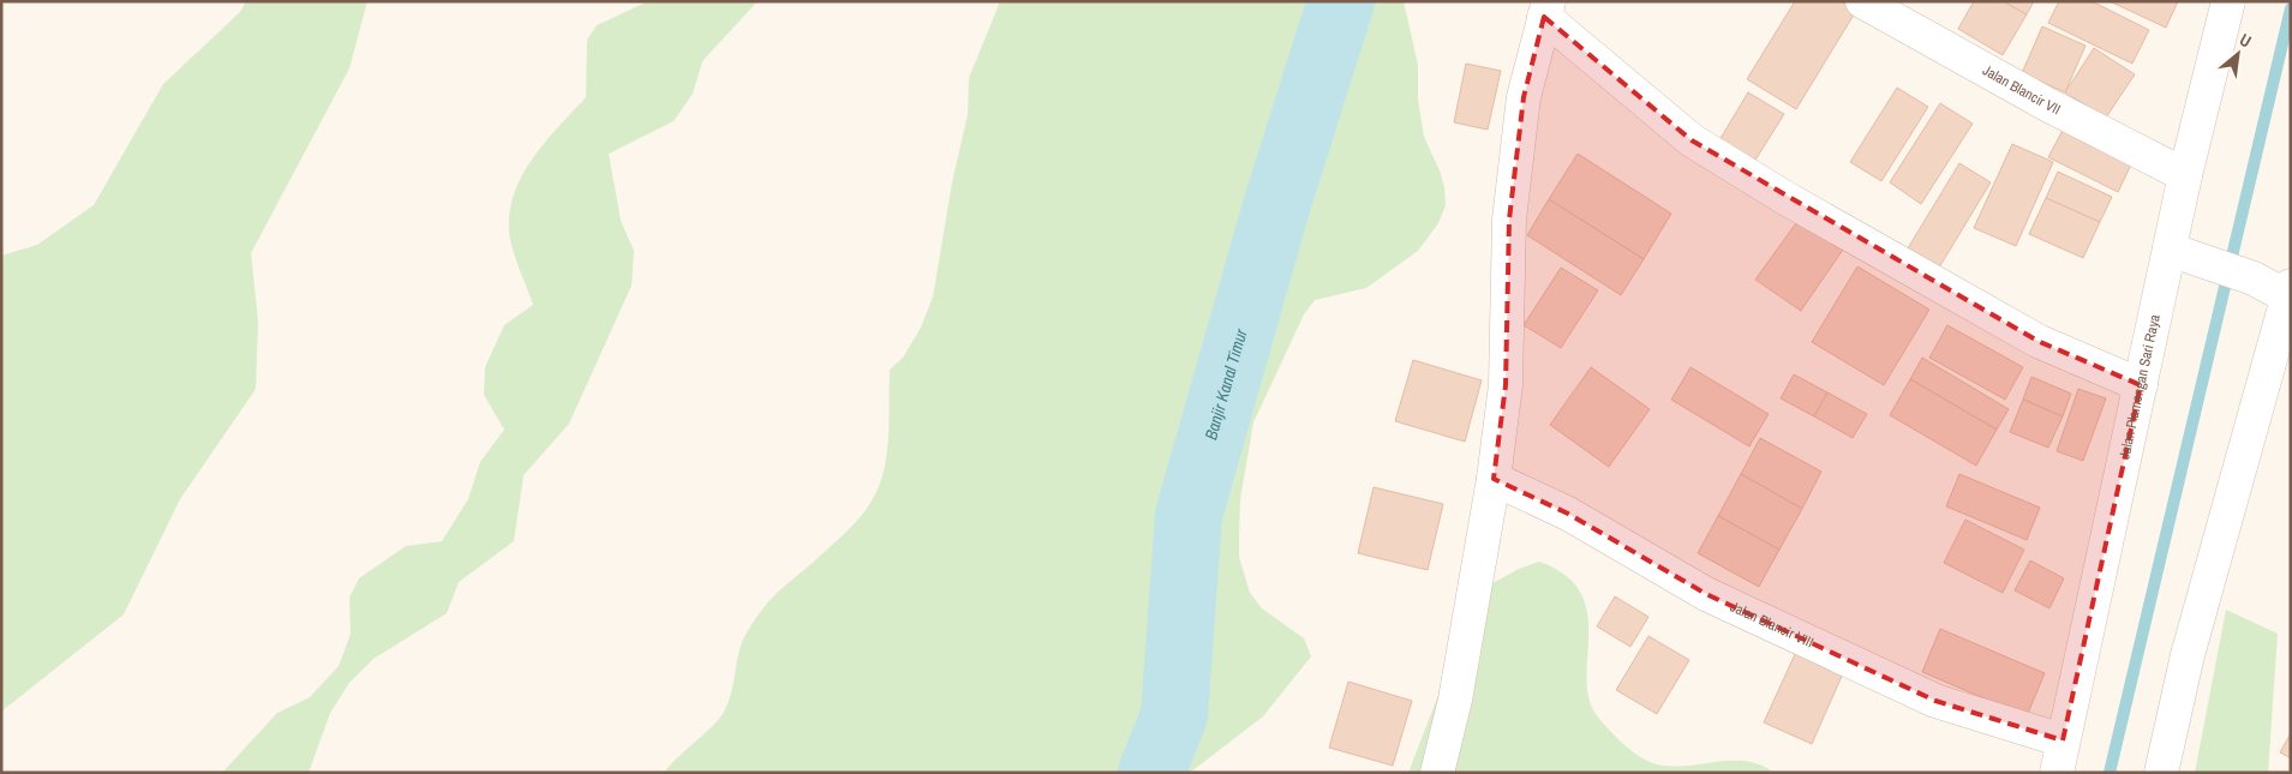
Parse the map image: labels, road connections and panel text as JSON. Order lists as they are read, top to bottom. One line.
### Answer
{"streets":{"street":["Jalan Blancir VII","Jalan Plamongan Sari Raya","Jalan Blancir VIII"]},"crossings":[["Jalan Blancir VII","Jalan Plamongan Sari Raya"],["Jalan Plamongan Sari Raya","Jalan Blancir VIII"]],"water":["Banjir Kanal Timur"],"north":"top right"}
